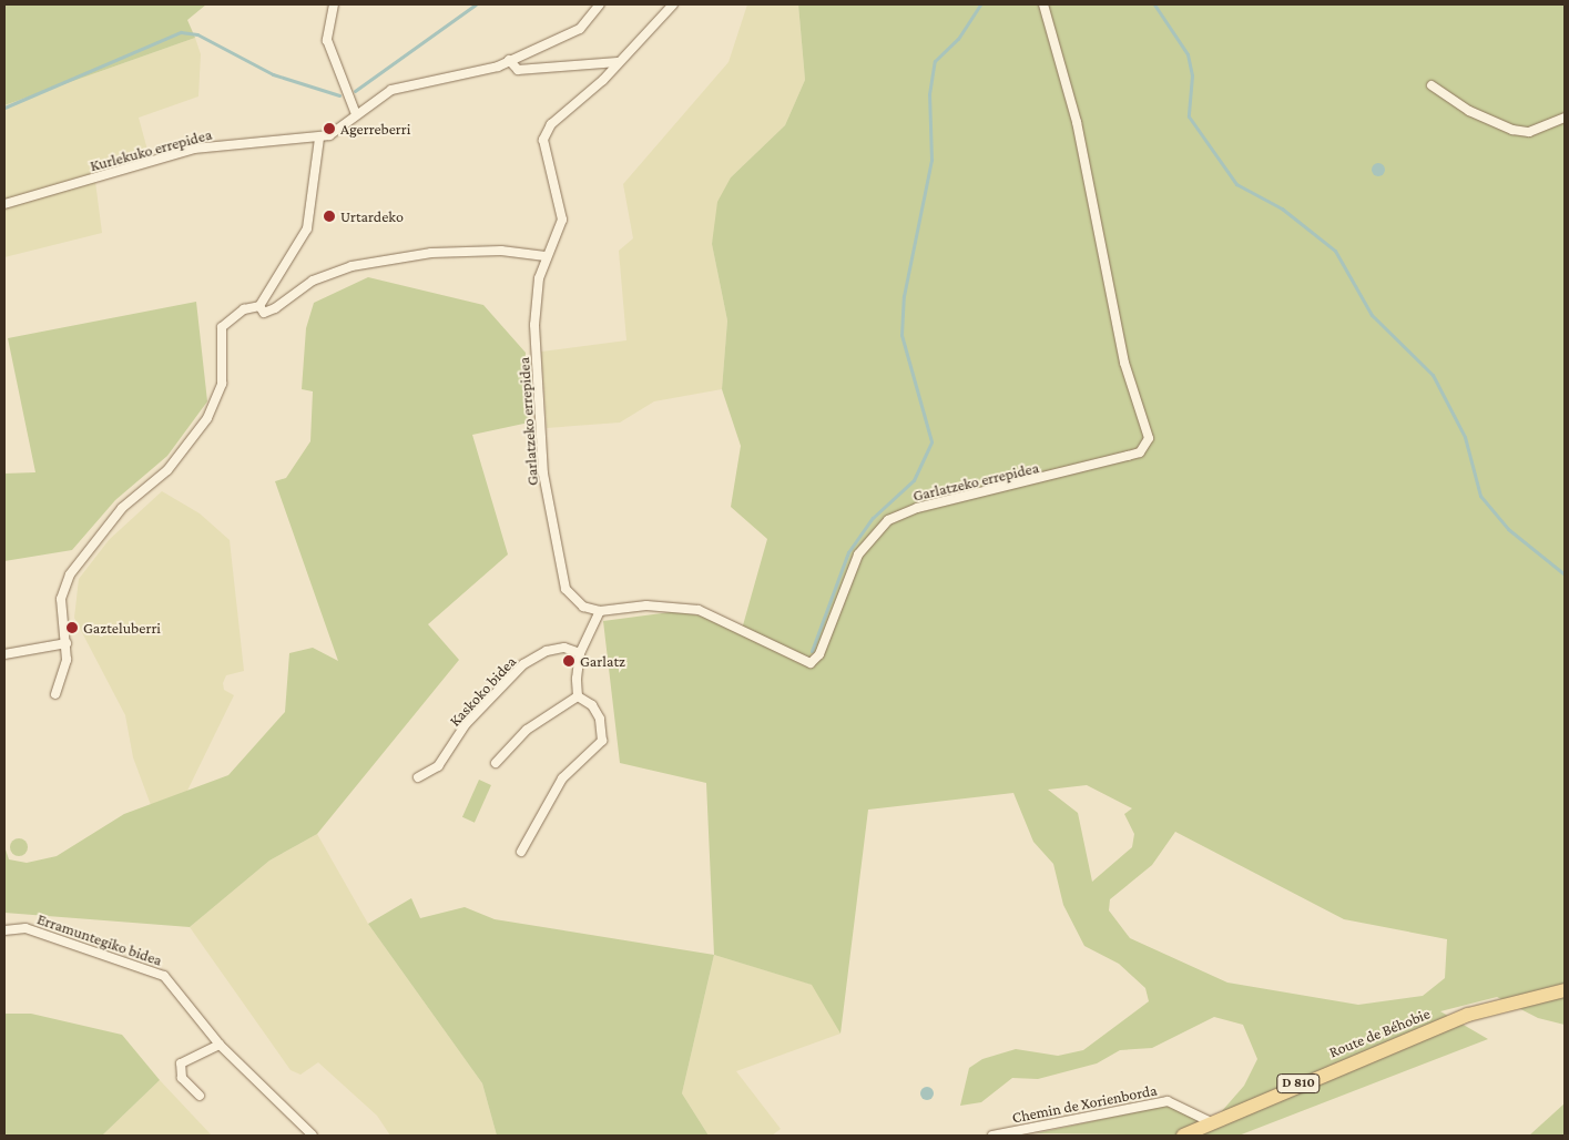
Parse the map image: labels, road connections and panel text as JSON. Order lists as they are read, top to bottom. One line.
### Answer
{"streets":{"main road":["Route de Béhobie","D 810"],"street":["Kurlekuko errepidea","Garlatzeko errepidea","Kaskoko bidea","Erramuntegiko bidea","Chemin de Xorienborda"]},"crossings":[["Route de Béhobie","Chemin de Xorienborda"]],"places":["Agerreberri","Urtardeko","Gazteluberri","Garlatz"]}
